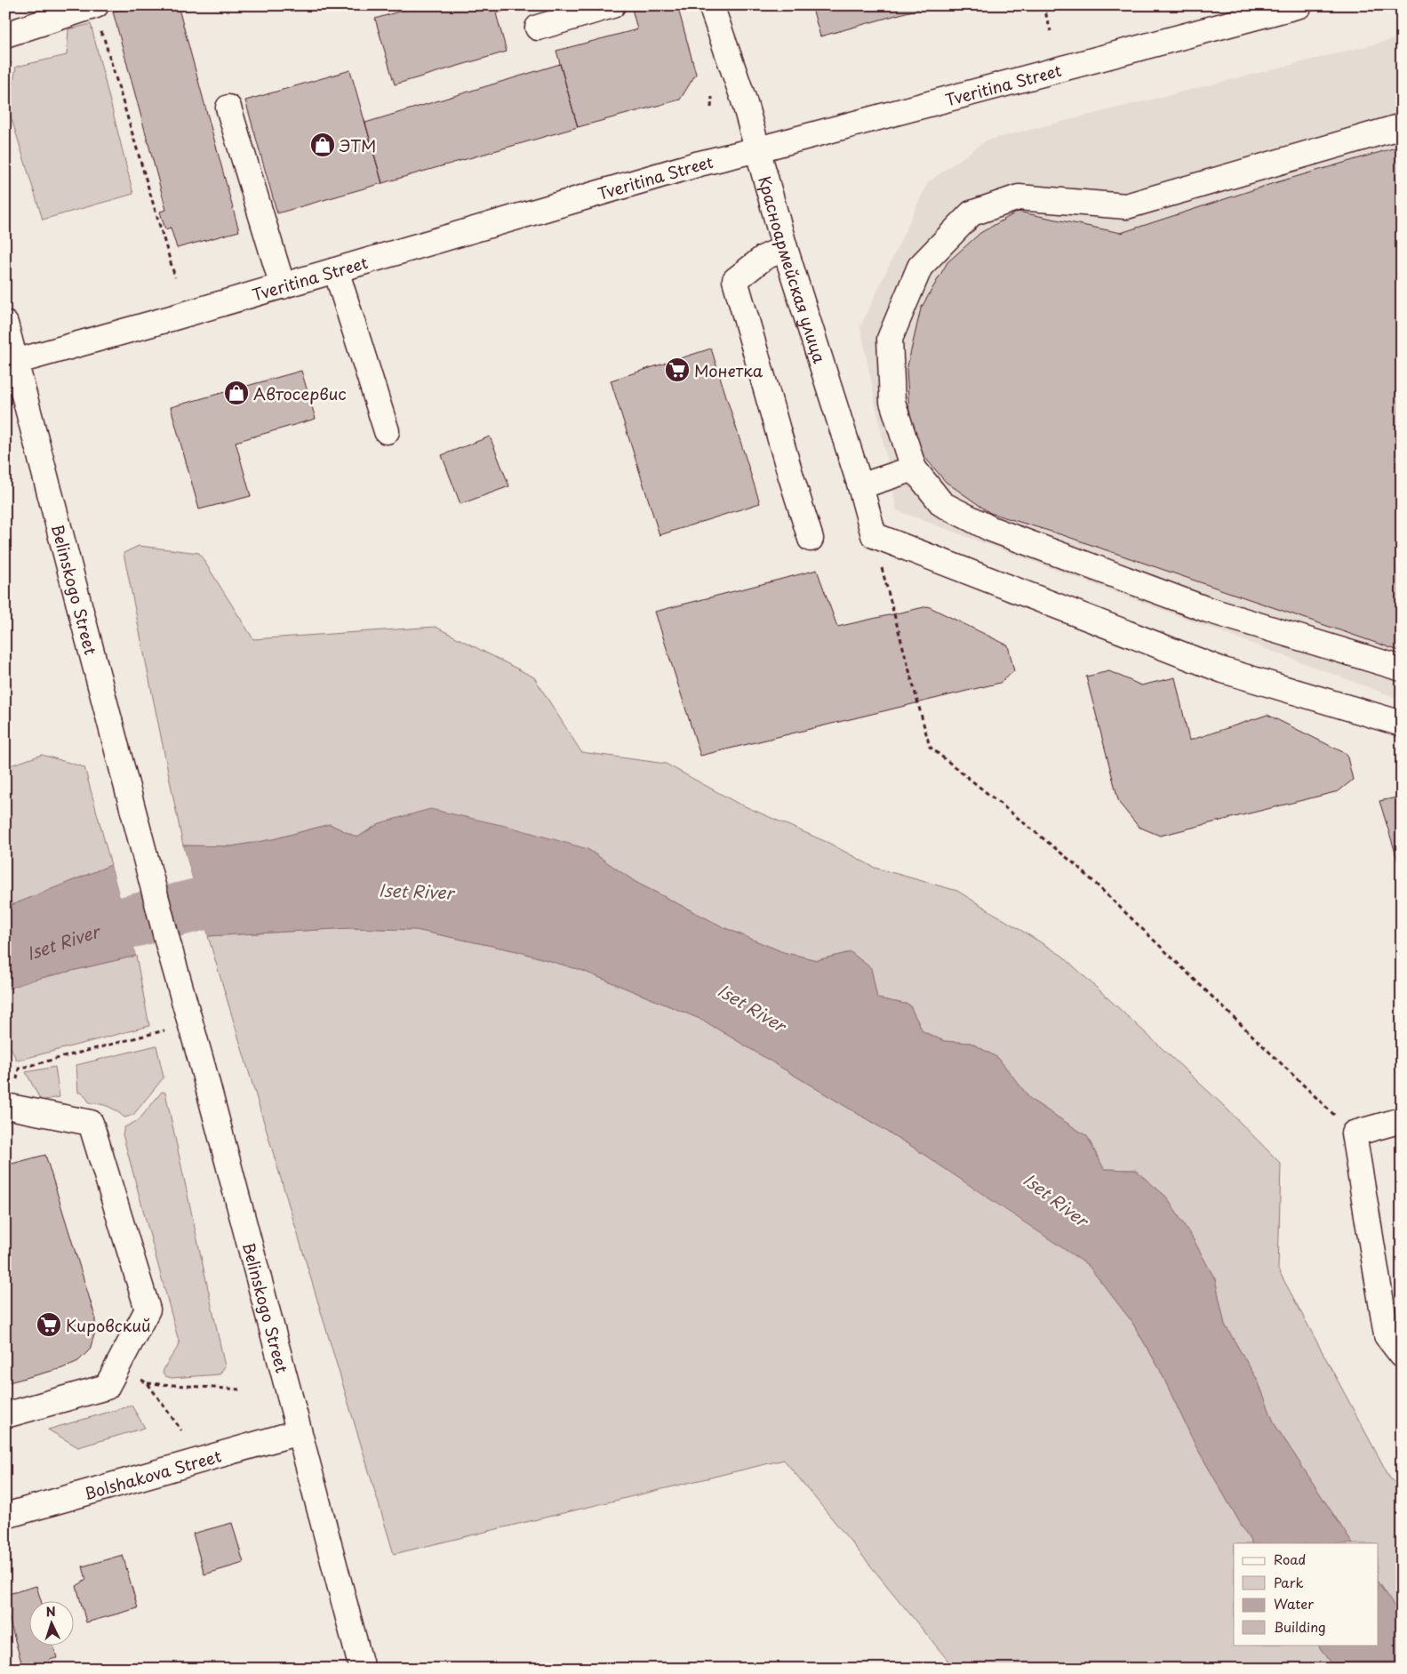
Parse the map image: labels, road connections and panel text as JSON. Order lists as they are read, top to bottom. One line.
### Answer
{"streets":{"street":["Tveritina Street","Красноармейская улица","Belinskogo Street","Bolshakova Street"]},"crossings":[["Tveritina Street","Красноармейская улица"],["Tveritina Street","Belinskogo Street"],["Belinskogo Street","Bolshakova Street"]],"water":["Iset River"],"places":{"shop":["ЭТМ","Автосервис"],"supermarket":["Монетка","Кировский"]},"legend":["Road","Park","Water","Building"],"north":"top"}
